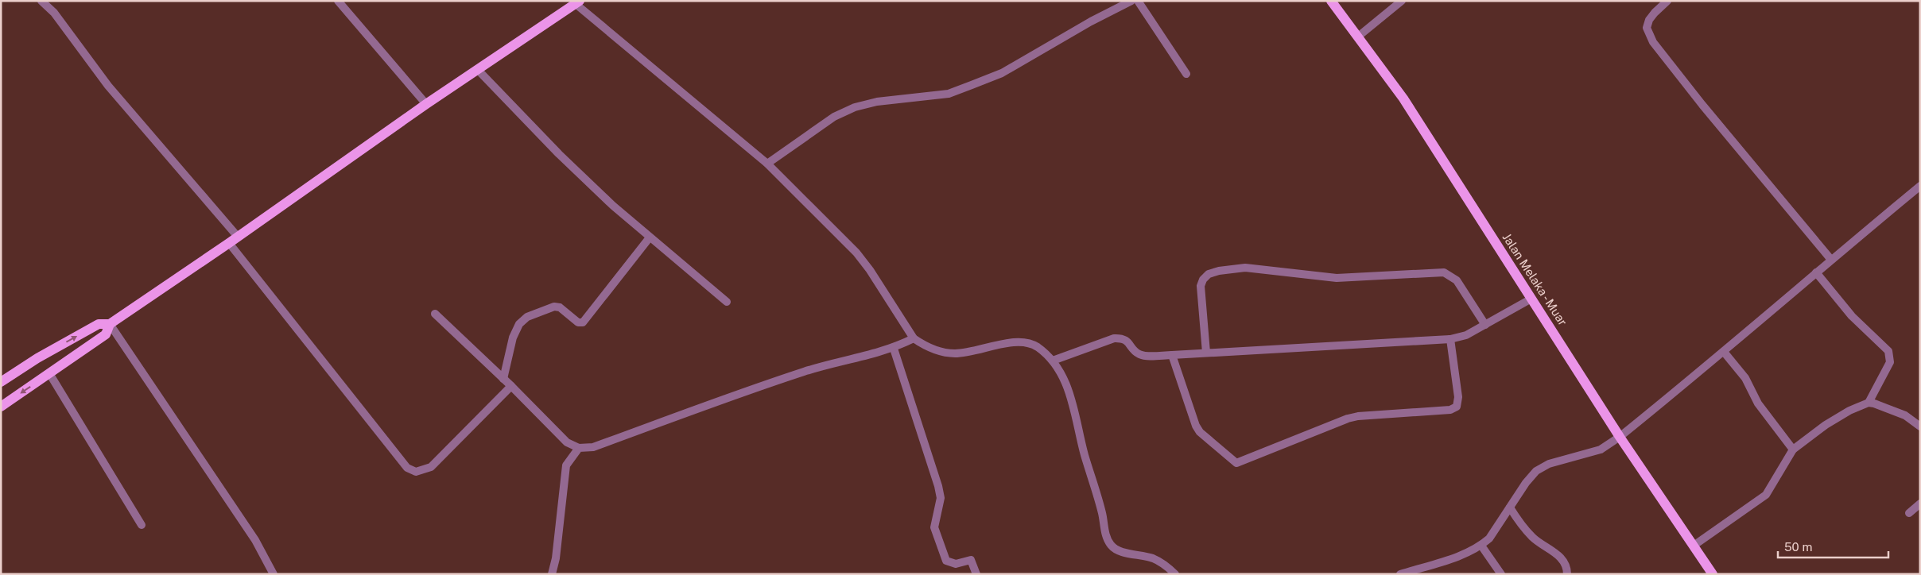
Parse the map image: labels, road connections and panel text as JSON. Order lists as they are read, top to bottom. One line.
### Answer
{"streets":{"main road":["Jalan Melaka - Muar"]},"scale_bar":"50 m"}
